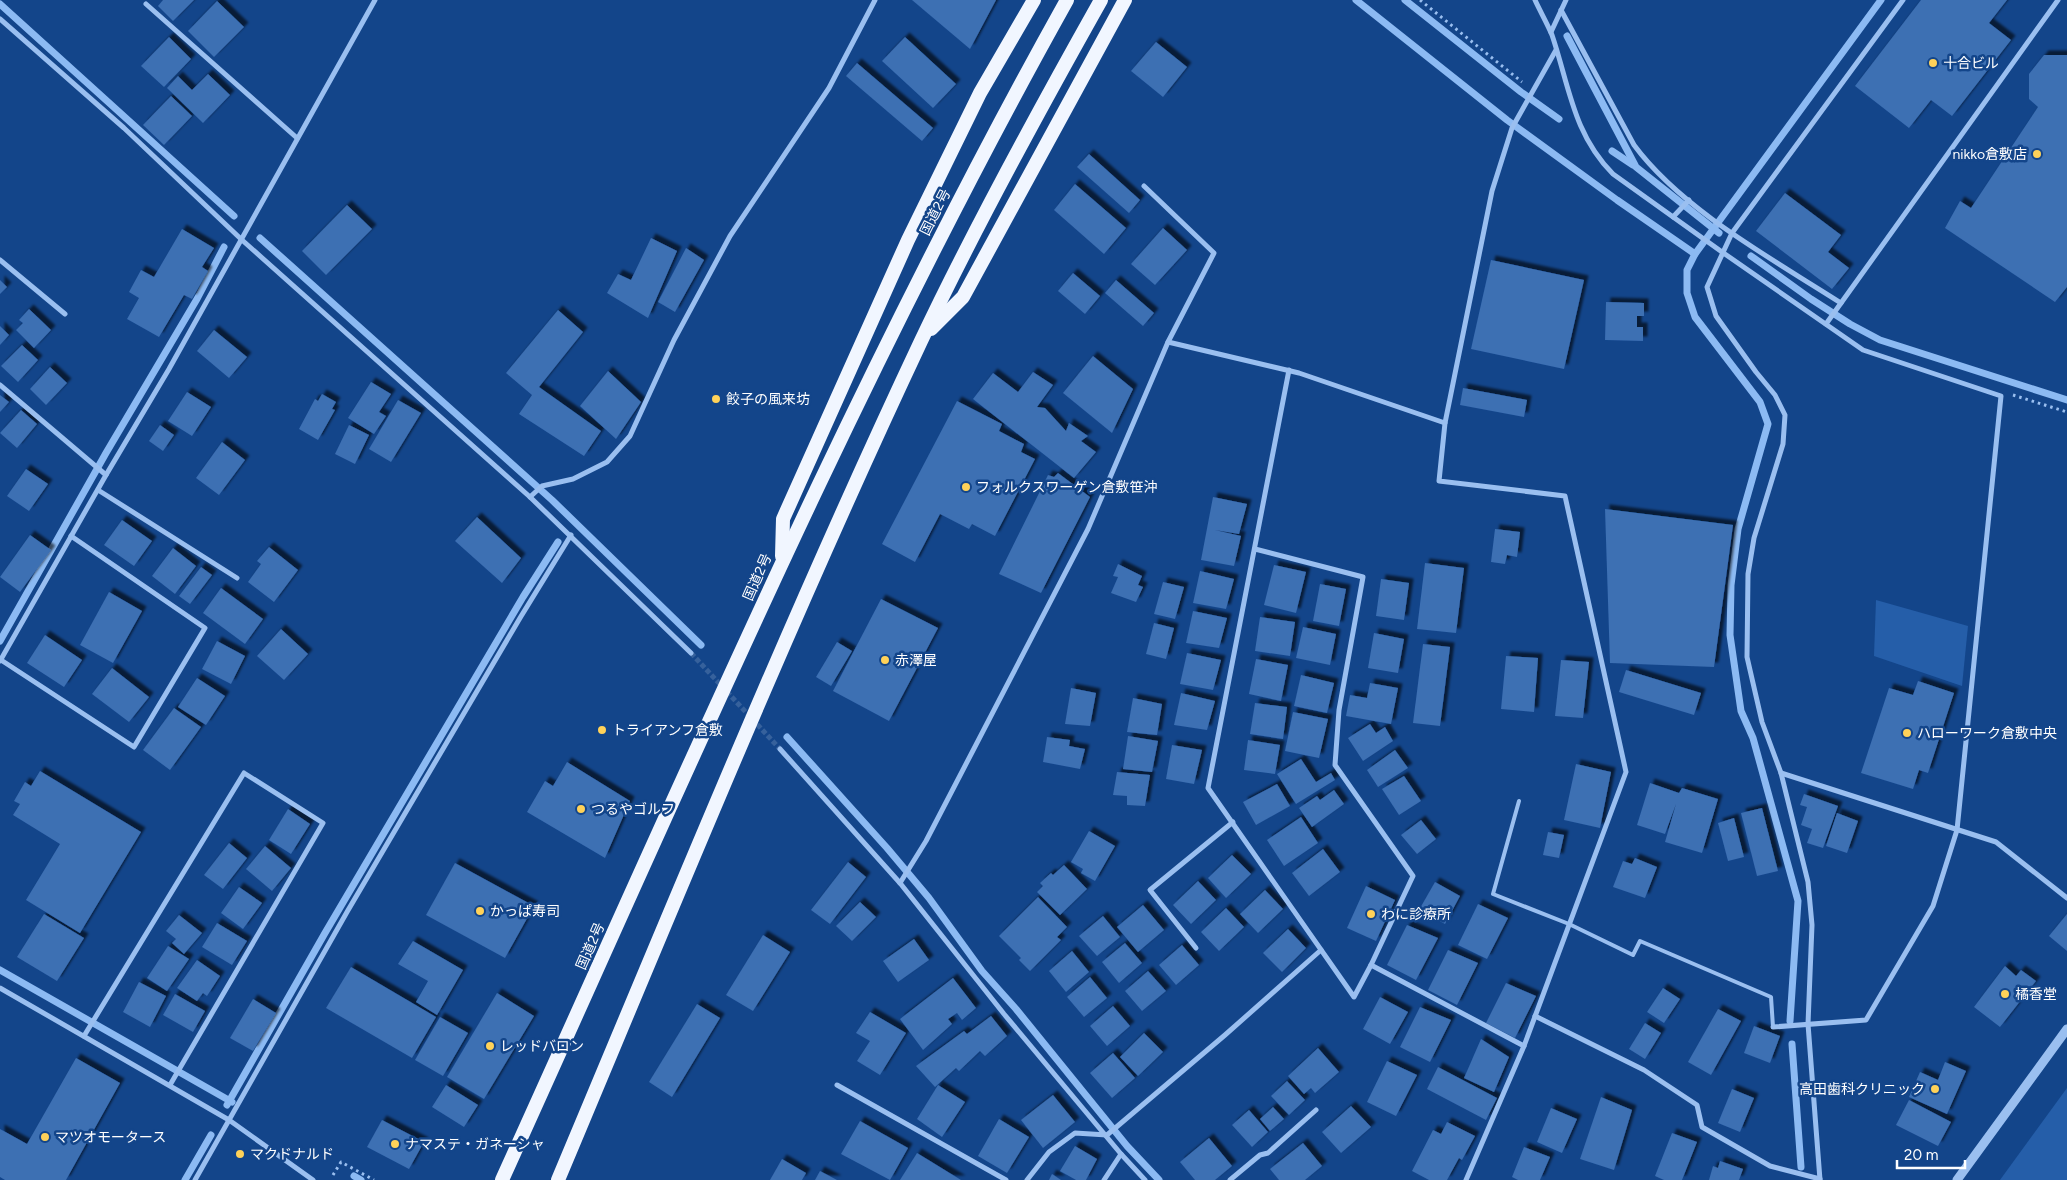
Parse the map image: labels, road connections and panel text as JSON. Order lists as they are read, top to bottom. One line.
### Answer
{"streets":{"highway":["国道2号"]},"places":["十合ビル","nikko倉敷店","餃子の風来坊","フォルクスワーゲン倉敷笹沖","赤澤屋","トライアンフ倉敷","ハローワーク倉敷中央","つるやゴルフ","かっぱ寿司","わに診療所","橘香堂","レッドバロン","高田歯科クリニック","マツオモータース","ナマステ・ガネーシャ","マクドナルド"],"scale_bar":"20 m"}
